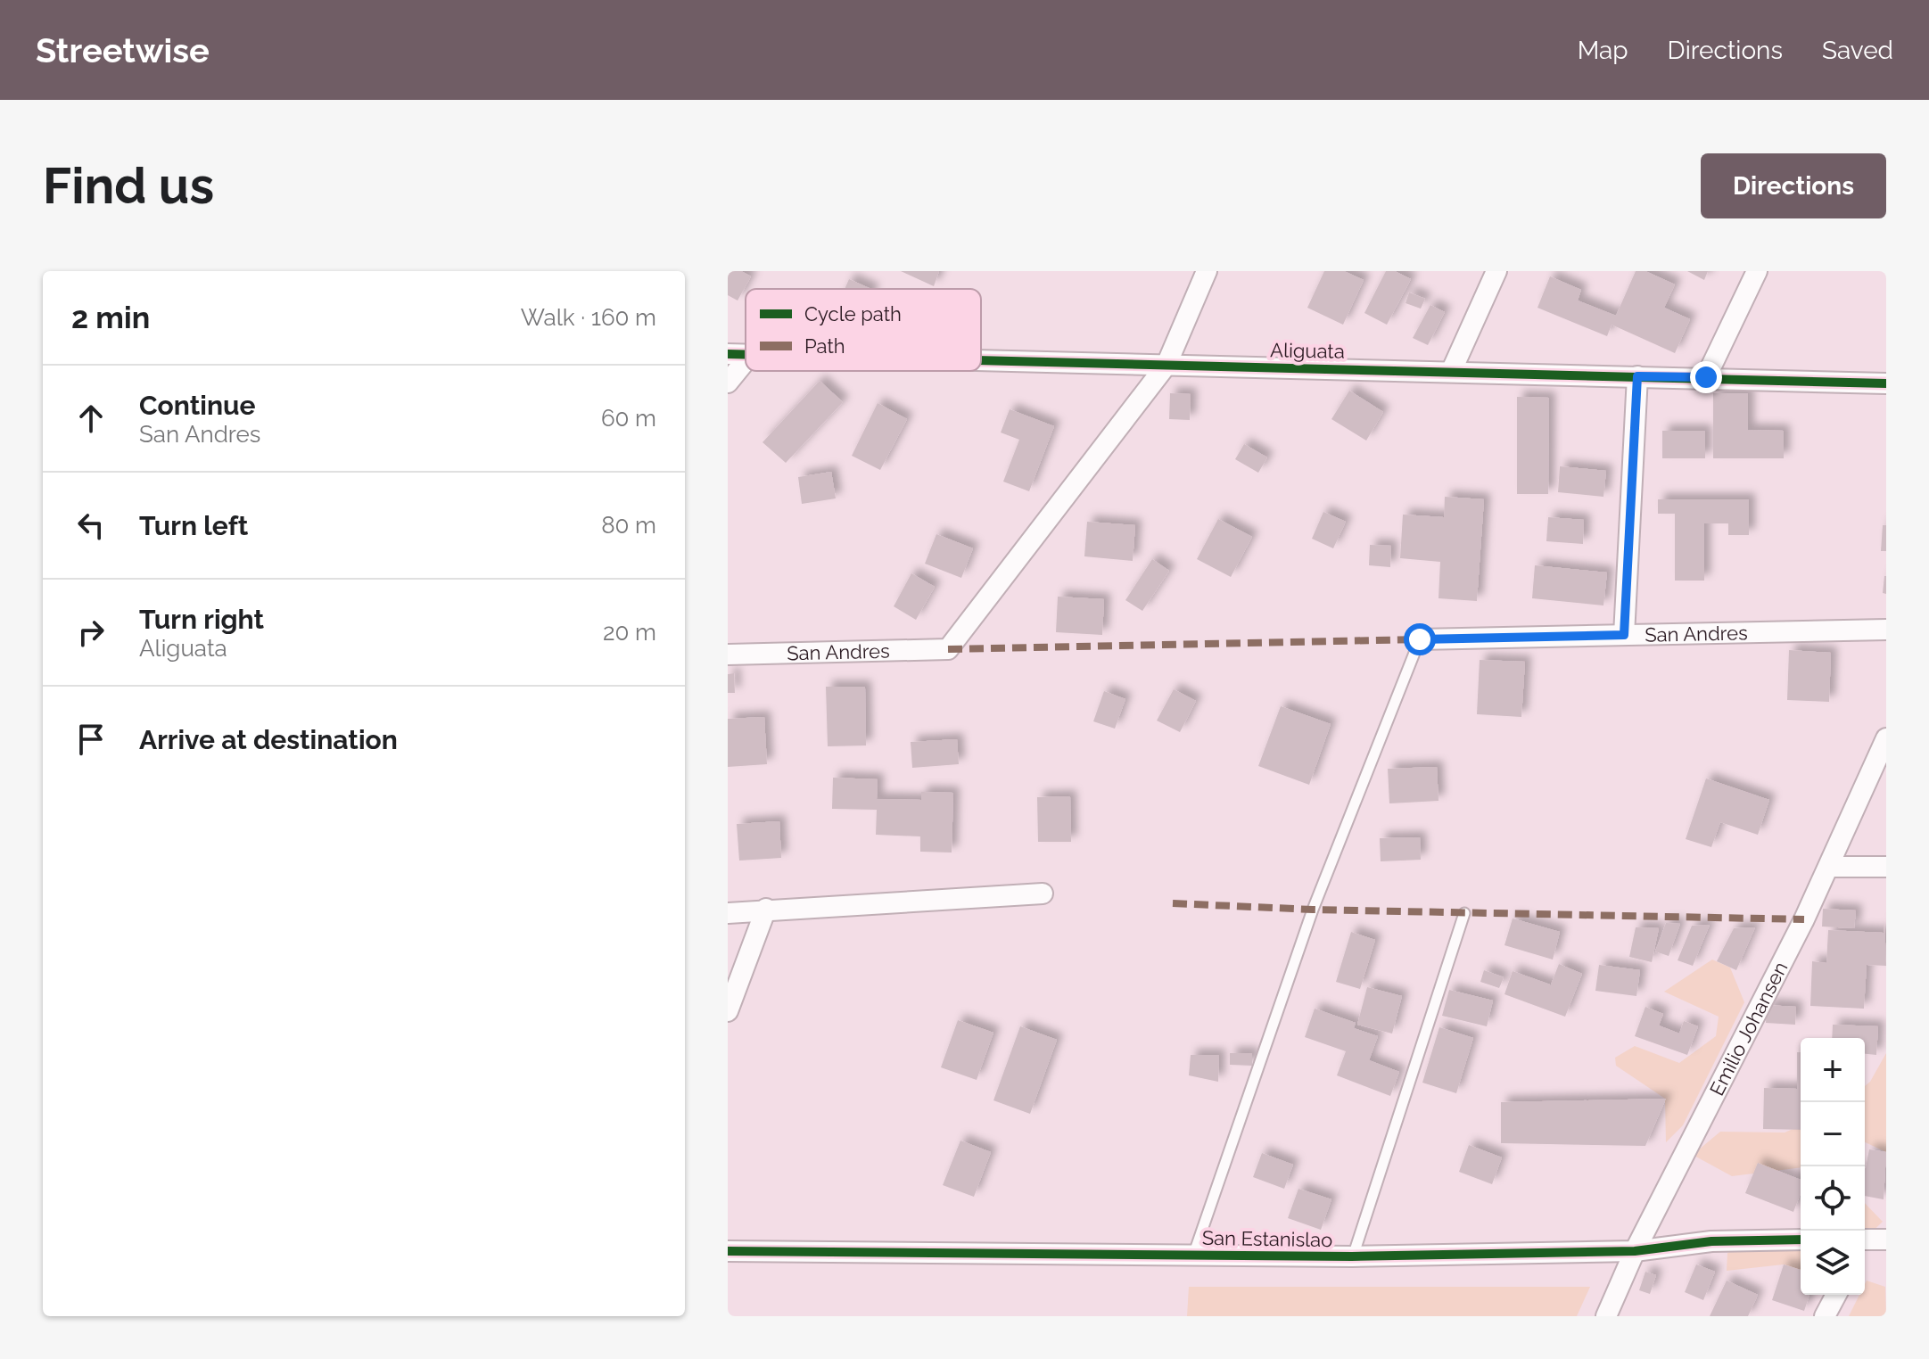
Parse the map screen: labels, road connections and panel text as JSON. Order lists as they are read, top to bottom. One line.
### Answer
{"streets":{"street":["Aliguata","San Andres","Emilio Johansen","San Estanislao"]},"crossings":[["Aliguata","San Andres"],["Emilio Johansen","San Estanislao"]],"legend":["Cycle path","Path"],"page":{"header":"Streetwise","nav":["Map","Directions","Saved"],"buttons":"Directions","title":"Find us","heading":["2 min","Walk · 160 m"],"list":[["Continue","San Andres","60 m"],["Turn left","80 m"],["Turn right","Aliguata","20 m"],"Arrive at destination"],"map_buttons":["+","−"]}}
